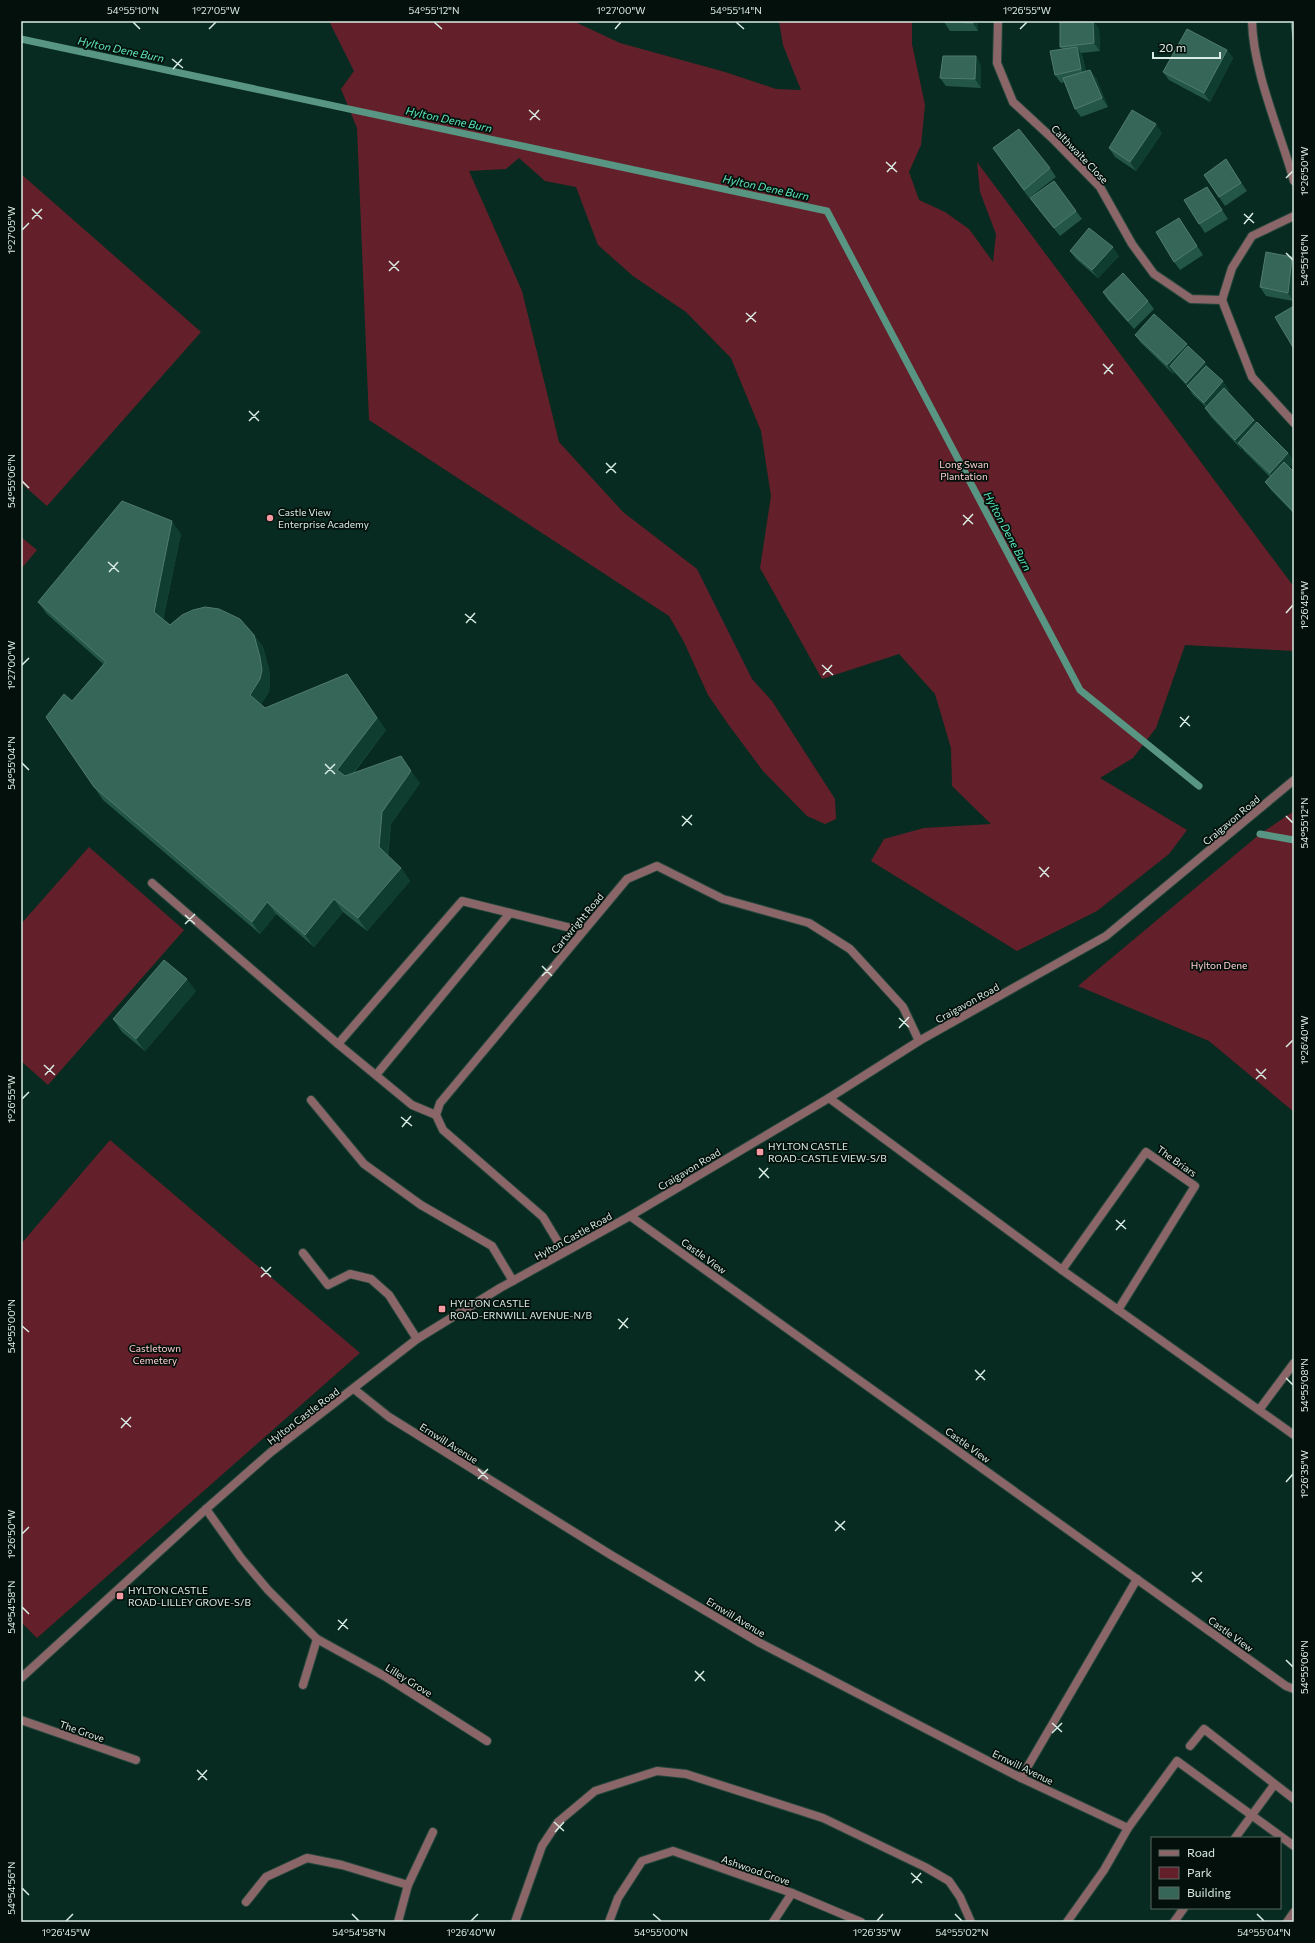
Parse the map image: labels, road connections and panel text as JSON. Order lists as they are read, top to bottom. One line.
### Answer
{"streets":{"street":["Calthwaite Close","Craigavon Road","Cartwright Road","The Briars","Hylton Castle Road","Castle View","Ernwill Avenue","Lilley Grove","The Grove","Ashwood Grove"]},"crossings":[["Craigavon Road","Cartwright Road"],["Craigavon Road","Hylton Castle Road"],["Craigavon Road","Castle View"],["Hylton Castle Road","Castle View"],["Hylton Castle Road","Ernwill Avenue"],["Hylton Castle Road","Lilley Grove"]],"water":["Hylton Dene Burn"],"parks":["Long Swan Plantation","Hylton Dene","Castletown Cemetery"],"places":{"other":["Castle View Enterprise Academy"],"transit":["HYLTON CASTLE ROAD-CASTLE VIEW-S/B","HYLTON CASTLE ROAD-ERNWILL AVENUE-N/B","HYLTON CASTLE ROAD-LILLEY GROVE-S/B"]},"legend":["Road","Park","Building"],"scale_bar":"20 m","coordinates":["54°55'10\"N","1°27'05\"W","54°55'12\"N","1°27'00\"W","54°55'14\"N","1°26'55\"W","1°26'50\"W","54°55'16\"N","54°55'06\"N","1°26'45\"W","54°55'04\"N","1°26'40\"W","54°55'00\"N","54°55'08\"N","1°26'35\"W","54°54'58\"N","54°54'56\"N","54°55'02\"N"]}
